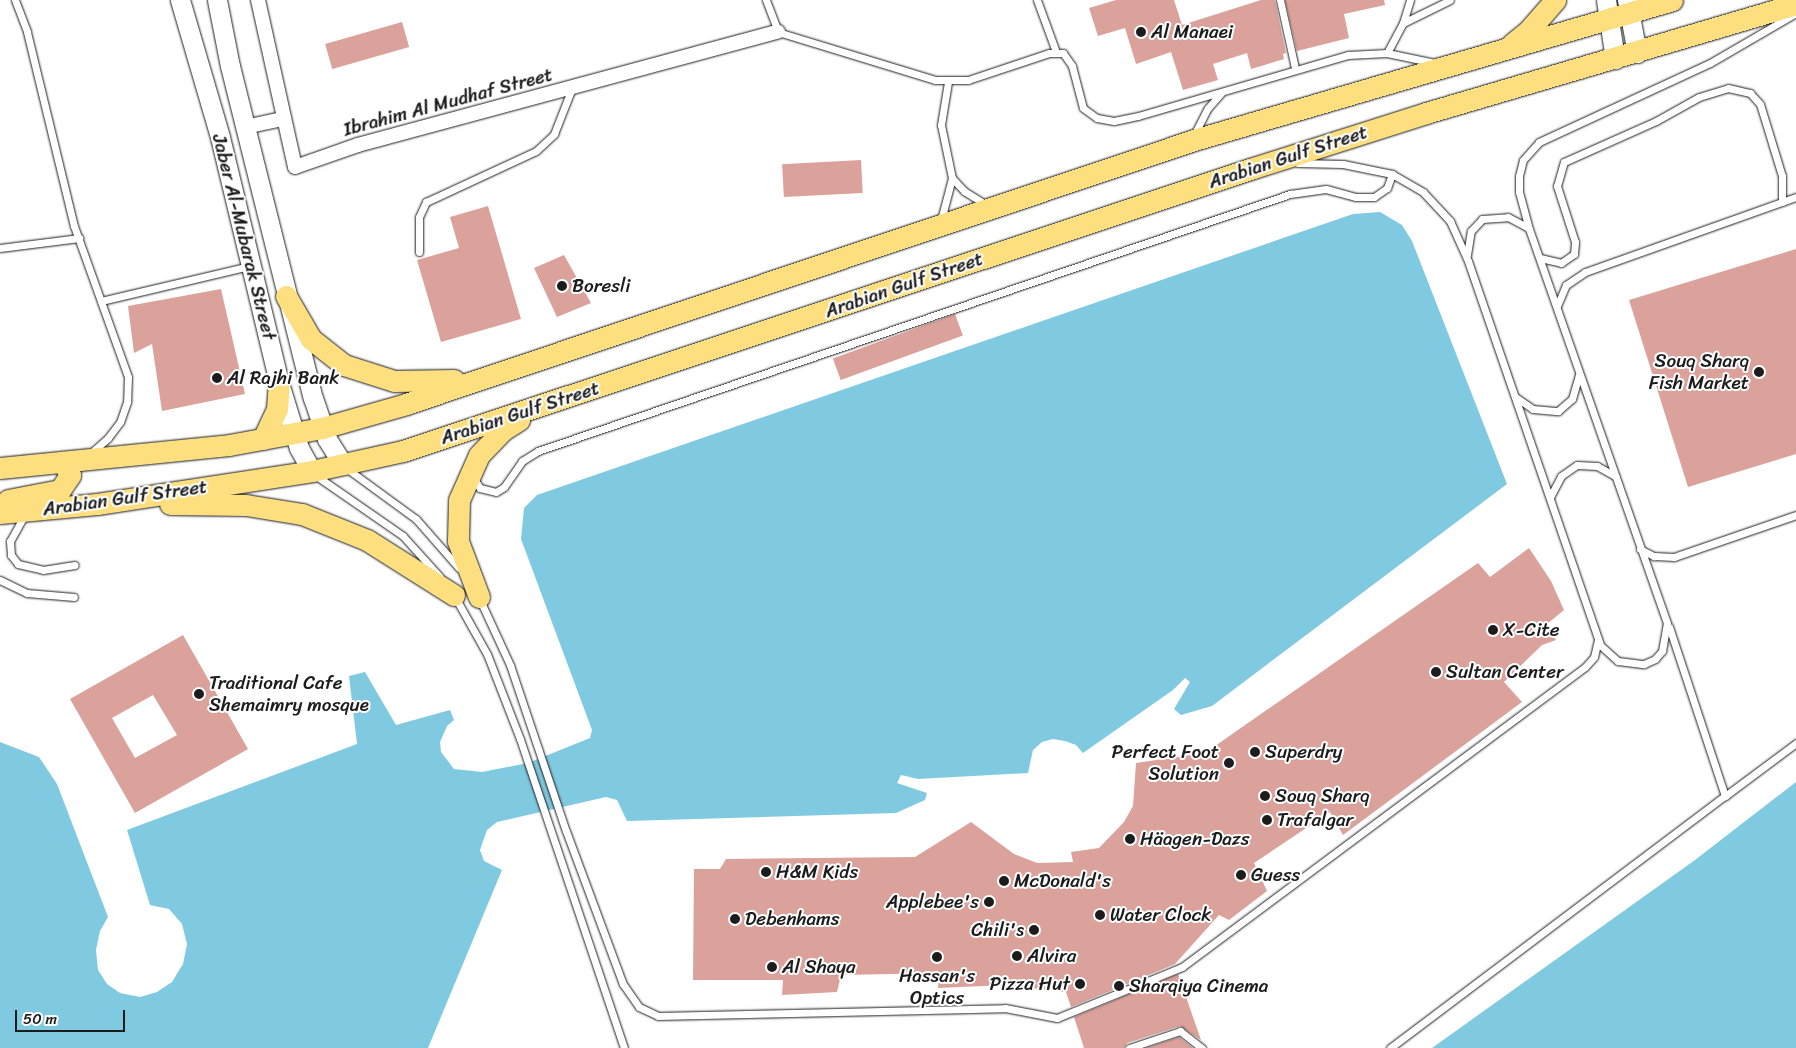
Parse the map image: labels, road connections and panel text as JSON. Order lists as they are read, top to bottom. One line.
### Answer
{"streets":{"main road":["Arabian Gulf Street","Jaber Al-Mubarak Street"],"street":["Ibrahim Al Mudhaf Street"]},"crossings":[["Arabian Gulf Street","Jaber Al-Mubarak Street"]],"places":["Al Manaei","Boresli","Souq Sharq Fish Market","Al Rajhi Bank","X-Cite","Sultan Center","Traditional Cafe Shemaimry mosque","Superdry","Perfect Foot Solution","Souq Sharq","Trafalgar","Häagen-Dazs","H&M Kids","Guess","McDonald's","Applebee's","Water Clock","Debenhams","Chili's","Alvira","Hassan's Optics","Al Shaya","Pizza Hut","Sharqiya Cinema"],"scale_bar":"50 m"}
